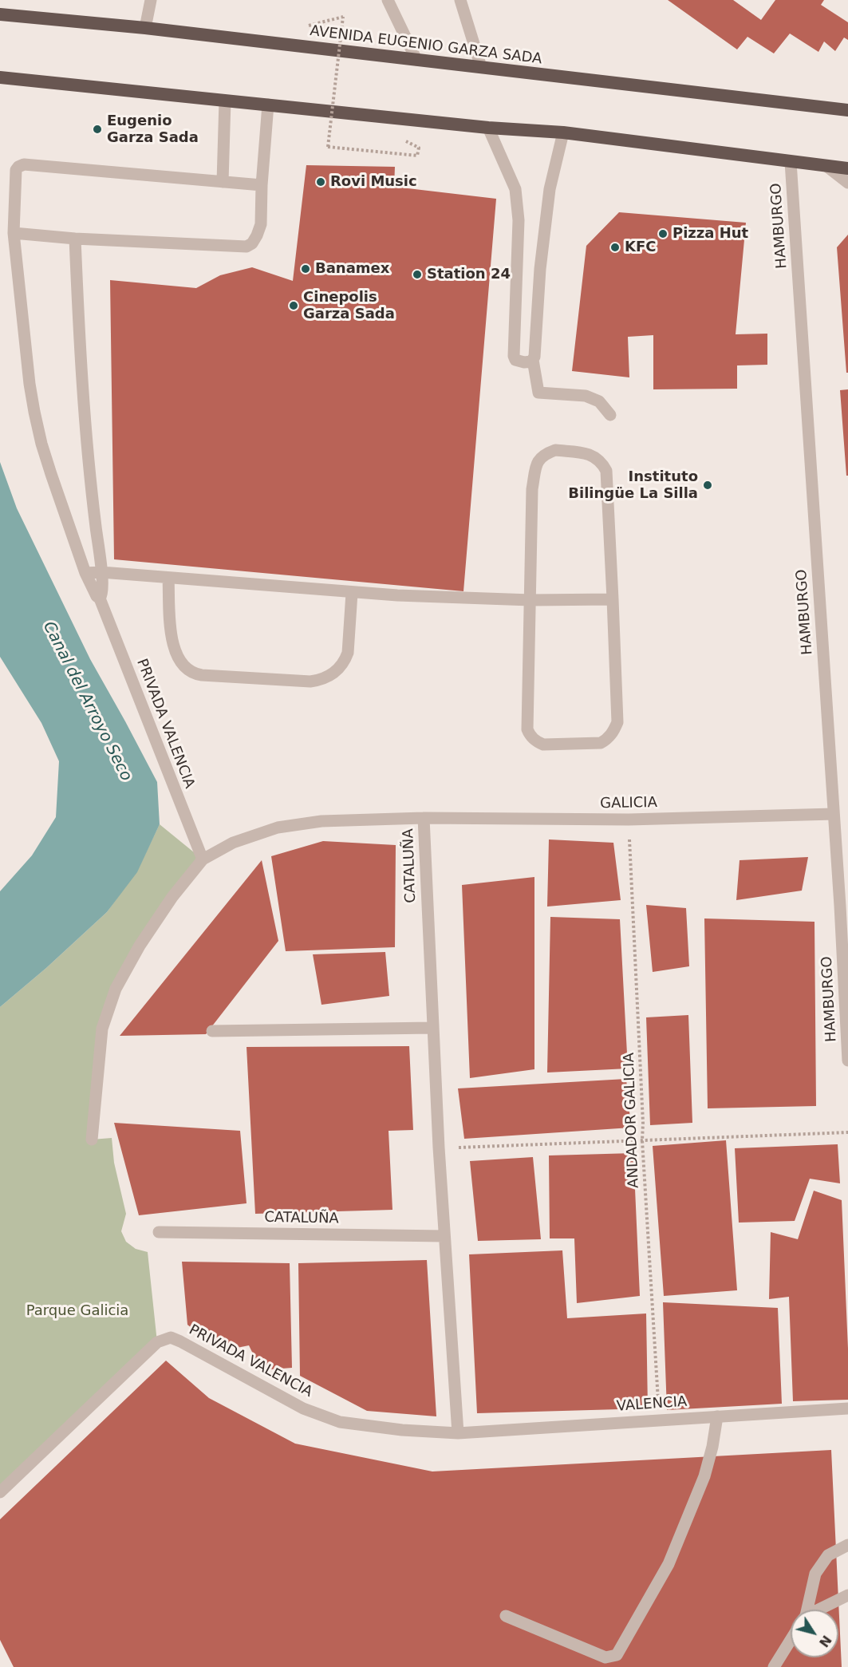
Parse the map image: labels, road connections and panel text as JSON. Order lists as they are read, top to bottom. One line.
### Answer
{"streets":{"highway":["AVENIDA EUGENIO GARZA SADA"],"street":["HAMBURGO","PRIVADA VALENCIA","GALICIA","CATALUÑA","VALENCIA"],"path":["ANDADOR GALICIA"]},"crossings":[["HAMBURGO","GALICIA"],["PRIVADA VALENCIA","GALICIA"],["PRIVADA VALENCIA","CATALUÑA"],["PRIVADA VALENCIA","VALENCIA"],["GALICIA","CATALUÑA"],["GALICIA","ANDADOR GALICIA"],["CATALUÑA","VALENCIA"],["ANDADOR GALICIA","VALENCIA"]],"water":["Canal del Arroyo Seco"],"parks":["Parque Galicia"],"places":["Eugenio Garza Sada","Rovi Music","Pizza Hut","KFC","Banamex","Station 24","Cinepolis Garza Sada","Instituto Bilingüe La Silla"],"north":"bottom right"}
